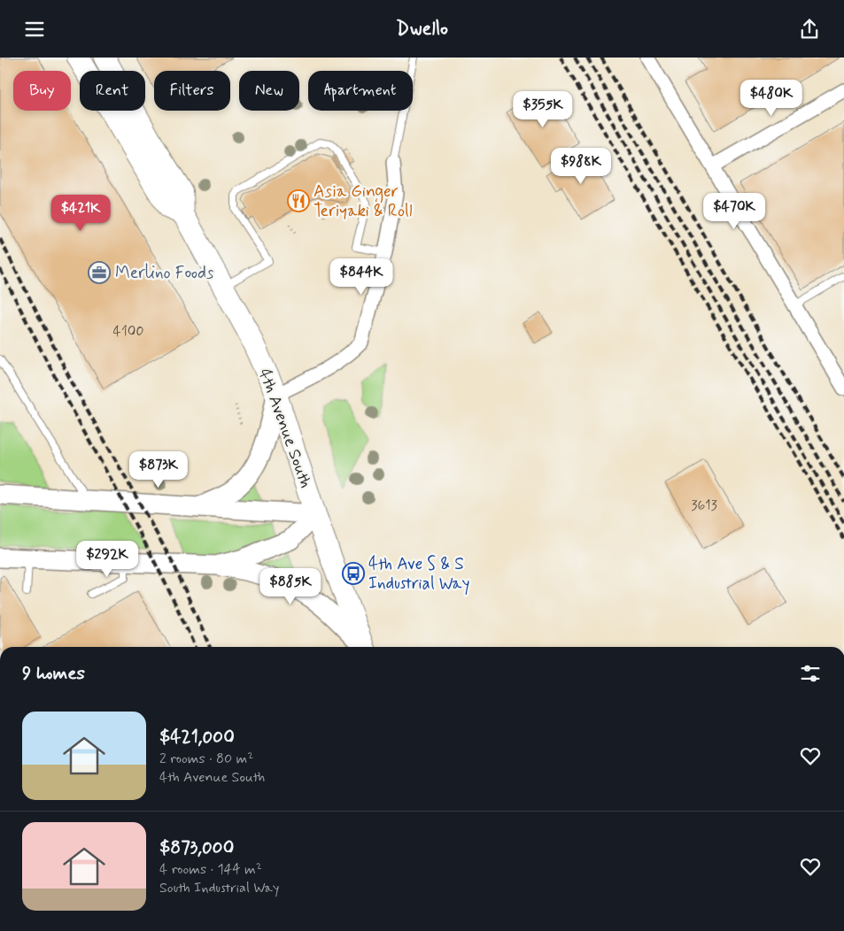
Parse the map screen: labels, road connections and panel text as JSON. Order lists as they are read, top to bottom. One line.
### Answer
{"streets":{"main road":["4th Avenue South"]},"places":{"restaurant":["Asia Ginger Teriyaki & Roll"],"office":["Merlino Foods"],"bus stop":["4th Ave S & S Industrial Way"]},"house_numbers":["4100","3613"],"page":{"header":"Dwello","chip":["Buy","Rent","Filters","New","Apartment"],"price":["$480K","$355K","$988K","$470K","$421K","$844K","$873K","$292K","$885K"],"heading":"9 homes","list":[{"name":"$421,000","note":"2 rooms · 80 m² · 4th Avenue South"},{"name":"$873,000","note":"4 rooms · 144 m² · South Industrial Way"}]}}
